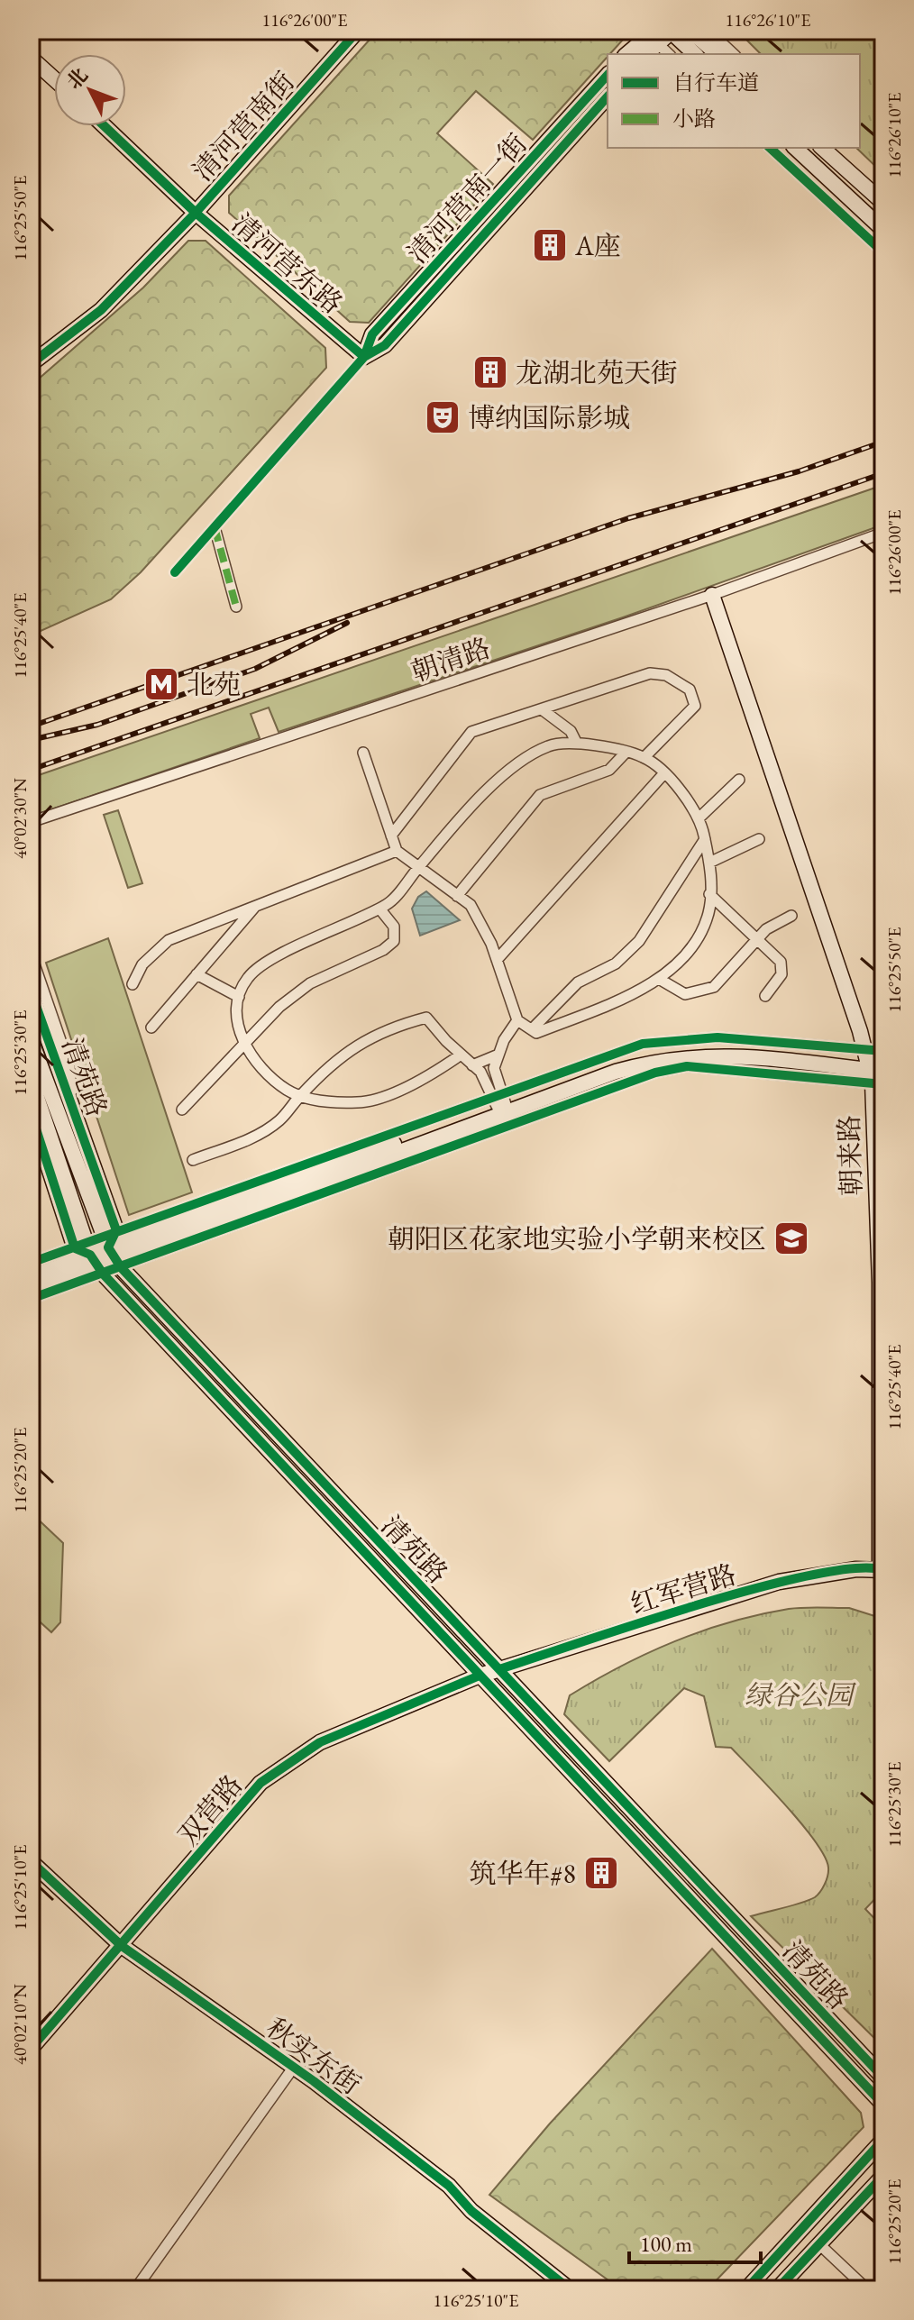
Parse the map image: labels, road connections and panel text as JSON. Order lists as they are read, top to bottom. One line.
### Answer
{"streets":{"street":["清河营南街","清河营南一街","清河营东路","朝清路","清苑路","朝来路","红军营路","双营路","秋实东街"]},"crossings":[["清河营南街","清河营东路"],["清河营南一街","清河营东路"],["朝清路","朝来路"],["清苑路","红军营路"],["清苑路","双营路"],["朝来路","红军营路"],["红军营路","双营路"],["双营路","秋实东街"]],"parks":["绿谷公园"],"places":{"building":["A座","龙湖北苑天街","筑华年#8"],"theatre":["博纳国际影城"],"metro station":["北苑"],"school or university":["朝阳区花家地实验小学朝来校区"]},"legend":["自行车道","小路"],"scale_bar":"100 m","north":"top left","coordinates":["116°26'00\"E","116°26'10\"E","116°25'50\"E","116°25'40\"E","40°02'30\"N","116°25'30\"E","116°25'20\"E","116°25'10\"E","40°02'10\"N"]}
